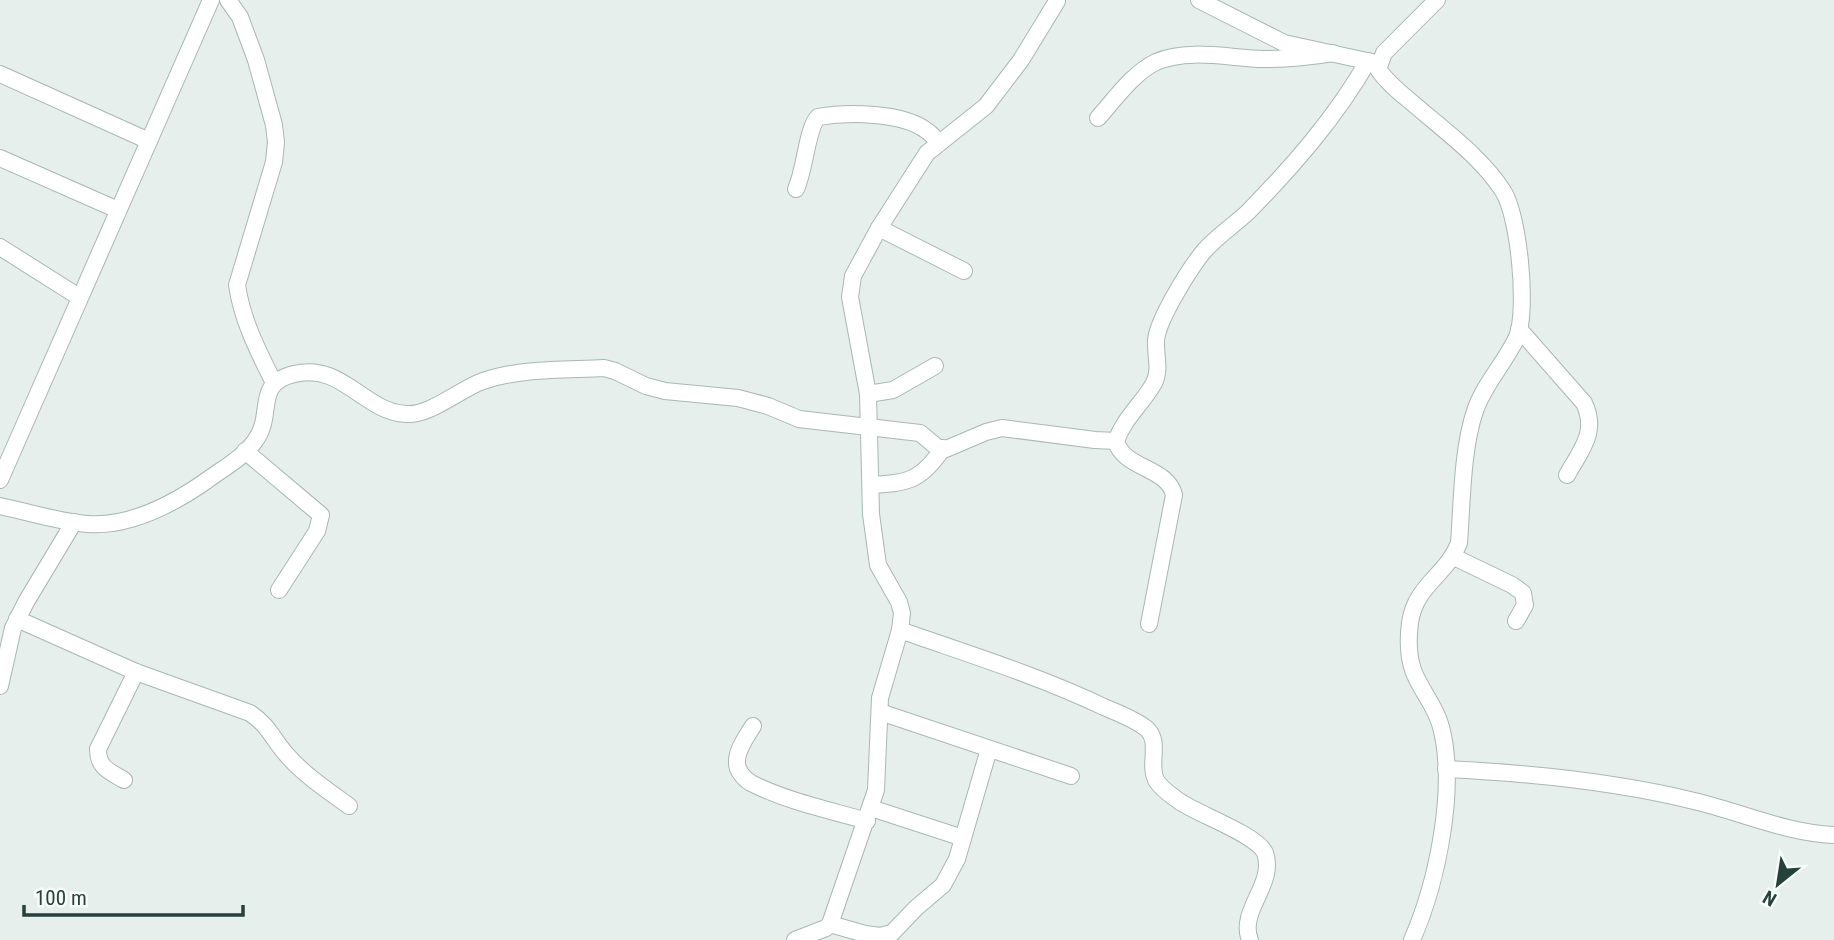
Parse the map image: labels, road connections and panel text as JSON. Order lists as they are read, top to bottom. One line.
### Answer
{"scale_bar":"100 m","north":"bottom left"}
